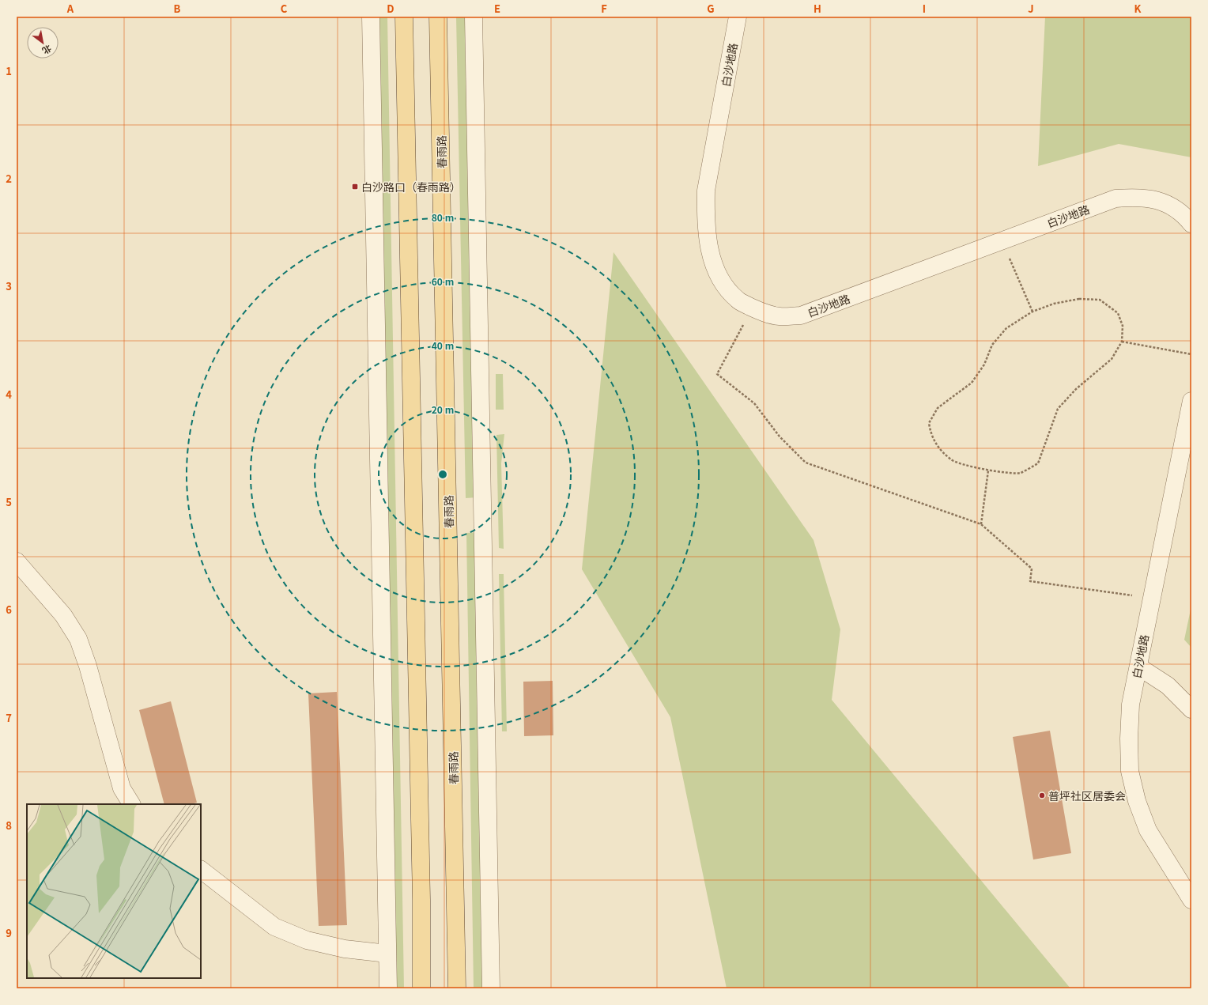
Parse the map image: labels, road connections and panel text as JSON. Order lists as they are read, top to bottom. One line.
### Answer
{"streets":{"main road":["春雨路"],"street":["白沙地路"]},"places":{"transit":["白沙路口（春雨路）"],"other":["普坪社区居委会"]},"north":"bottom right","grid":{"columns":["A","B","C","D","E","F","G","H","I","J","K"],"rows":["1","2","3","4","5","6","7","8","9"]},"rings":["80 m","60 m","40 m","20 m"]}
